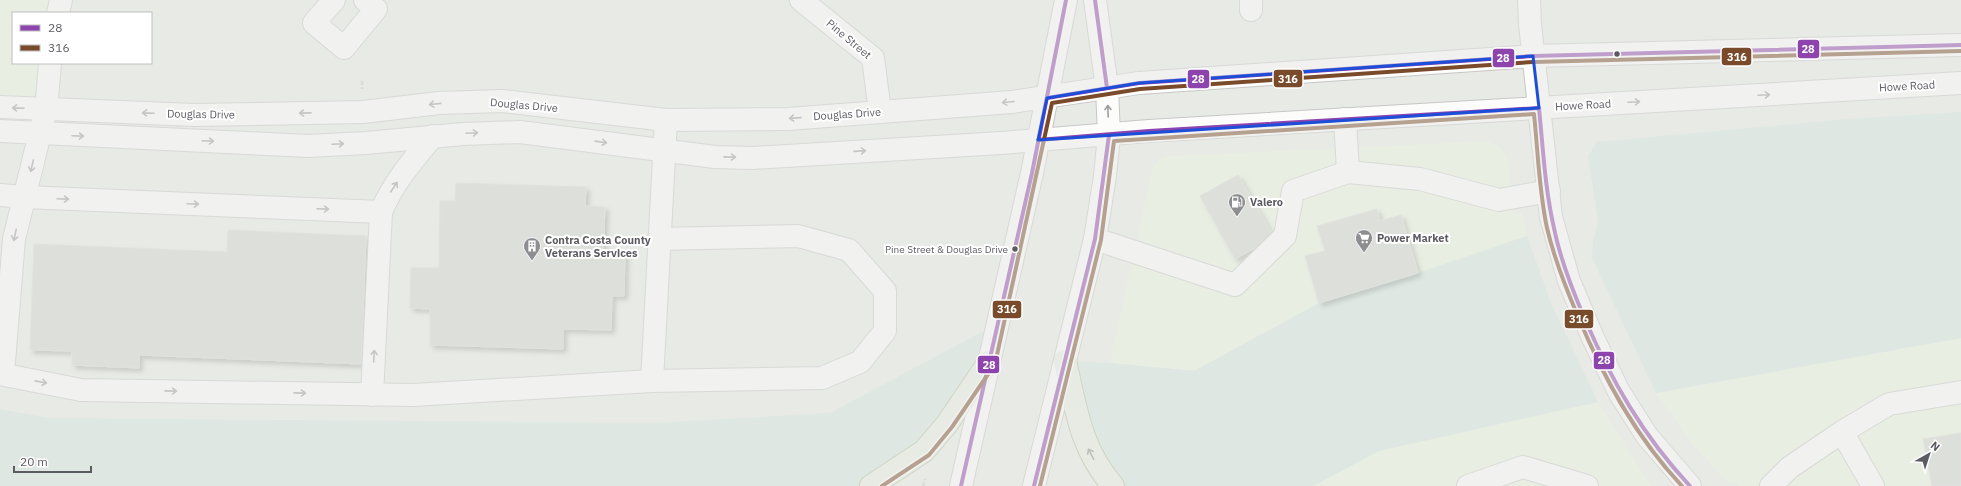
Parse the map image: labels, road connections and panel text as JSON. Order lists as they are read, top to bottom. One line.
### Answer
{"streets":{"street":["Pine Street","Howe Road","Douglas Drive"]},"crossings":[["Pine Street","Douglas Drive"]],"places":{"fuel station":["Valero"],"other":["Pine Street & Douglas Drive"],"supermarket":["Power Market"],"building":["Contra Costa County Veterans Services"]},"lines":["transit line 28","transit line 316"],"legend":["28","316"],"scale_bar":"20 m","north":"top right"}
